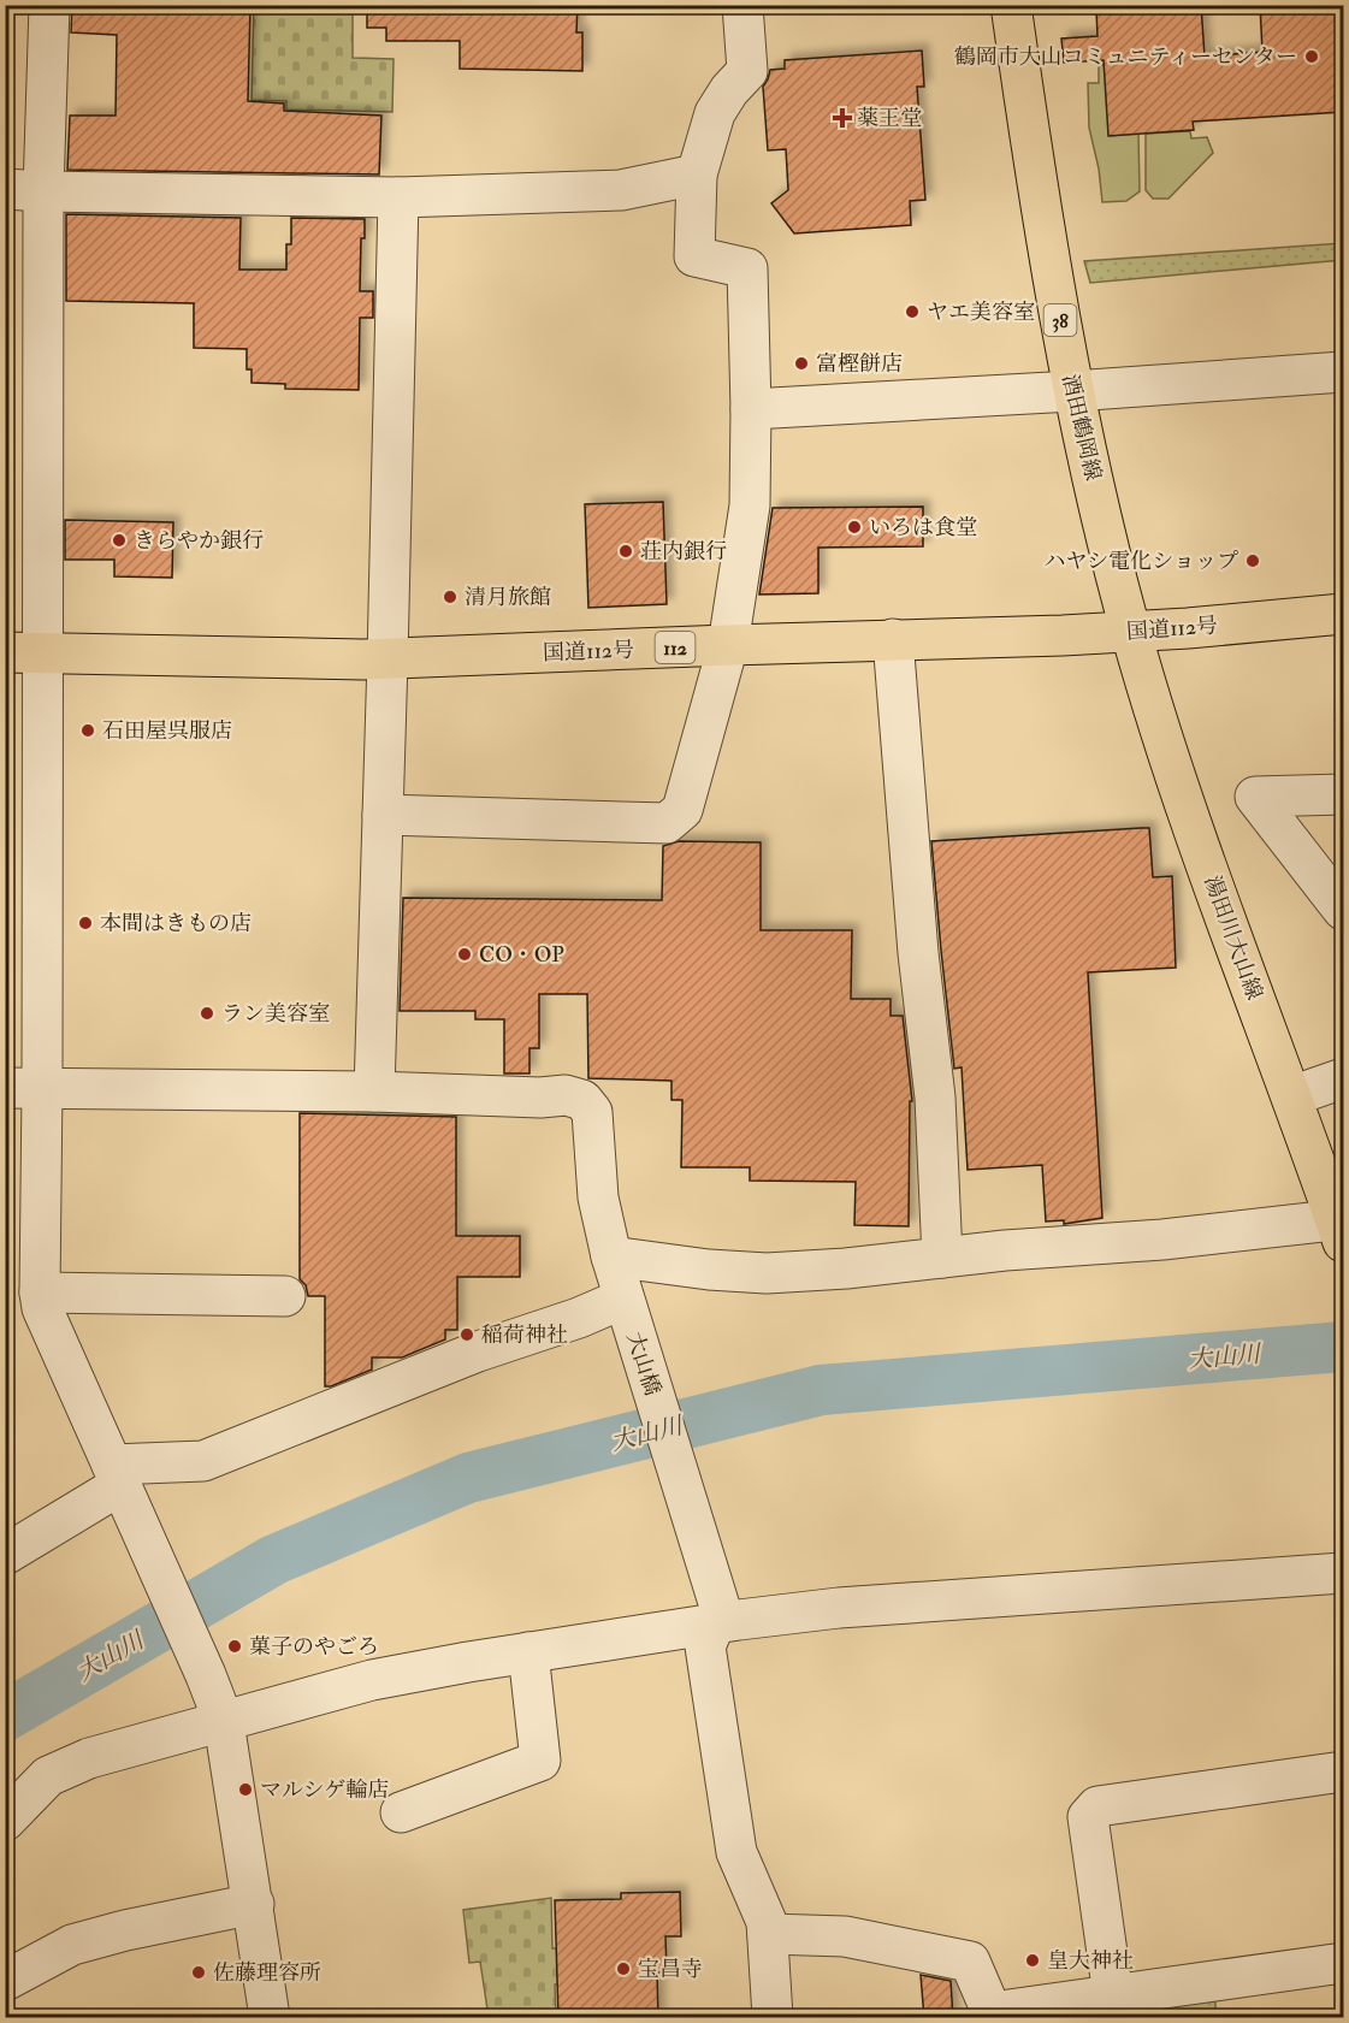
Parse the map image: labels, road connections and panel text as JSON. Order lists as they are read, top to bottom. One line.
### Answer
{"streets":{"main road":["38","酒田鶴岡線","国道112号","112","湯田川大山線"],"street":["大山橋"]},"crossings":[["酒田鶴岡線","国道112号"],["酒田鶴岡線","湯田川大山線"],["国道112号","湯田川大山線"]],"water":["大山川"],"places":{"other":["鶴岡市大山コミュニティーセンター","ヤエ美容室","富樫餅店","いろは食堂","きらやか銀行","荘内銀行","ハヤシ電化ショップ","清月旅館","石田屋呉服店","本間はきもの店","CO・OP","ラン美容室","稲荷神社","菓子のやごろ","マルシゲ輪店","皇大神社","宝昌寺","佐藤理容所"],"health":["薬王堂"]}}
